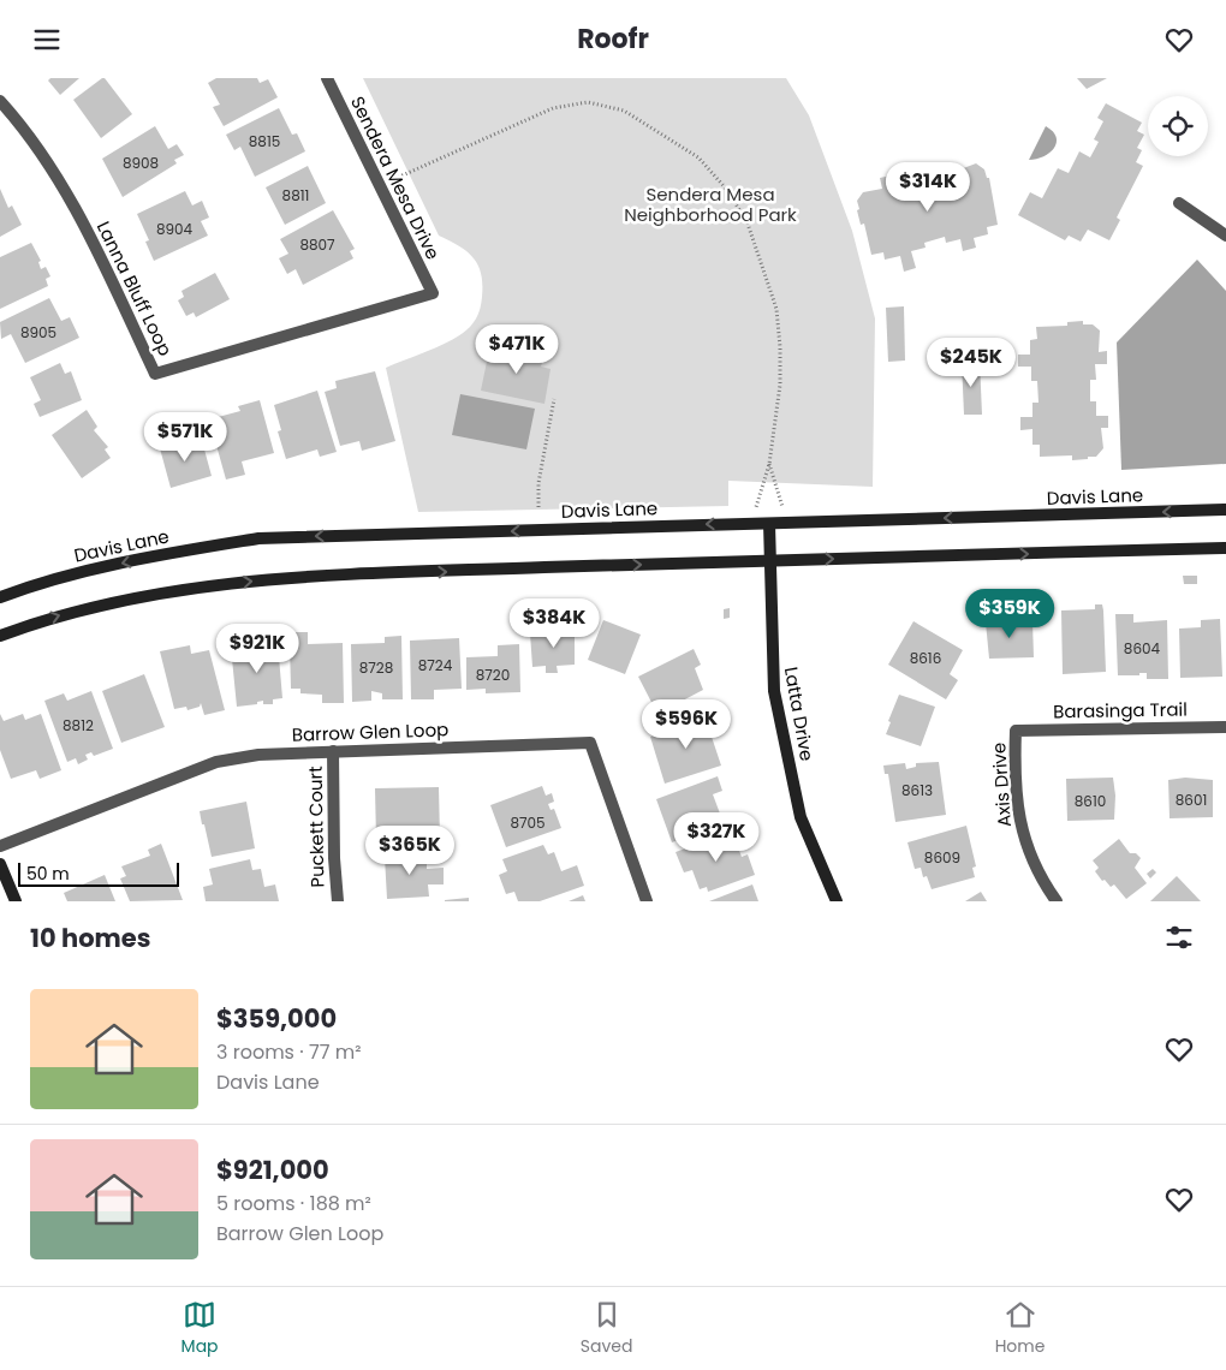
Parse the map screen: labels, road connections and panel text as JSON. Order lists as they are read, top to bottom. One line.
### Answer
{"streets":{"main road":["Davis Lane","Latta Drive"],"street":["Sendera Mesa Drive","Lanna Bluff Loop","Barasinga Trail","Barrow Glen Loop","Axis Drive","Puckett Court"]},"crossings":[["Sendera Mesa Drive","Lanna Bluff Loop"],["Davis Lane","Latta Drive"],["Barasinga Trail","Axis Drive"],["Barrow Glen Loop","Puckett Court"]],"parks":["Sendera Mesa Neighborhood Park"],"house_numbers":["8815","8908","8811","8904","8807","8905","8604","8616","8724","8728","8720","8812","8613","8601","8610","8705","8609"],"scale_bar":"50 m","page":{"header":"Roofr","price":["$314K","$471K","$245K","$571K","$359K","$384K","$921K","$596K","$327K","$365K"],"scale":"50 m","heading":"10 homes","list":[{"name":"$359,000","note":"3 rooms · 77 m² · Davis Lane"},{"name":"$921,000","note":"5 rooms · 188 m² · Barrow Glen Loop"}],"tabs":["Map","Saved","Home"]}}
